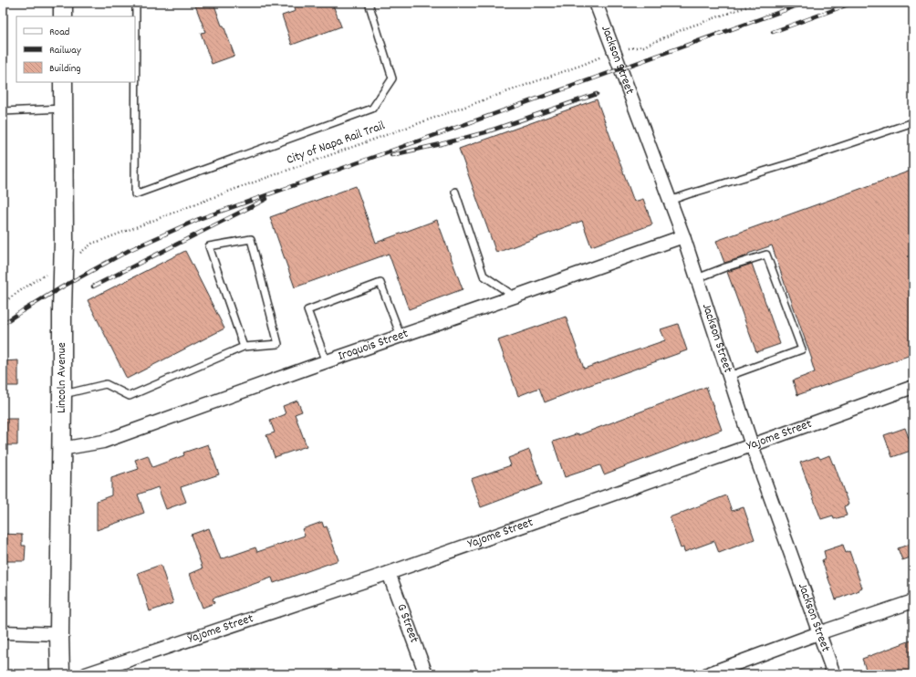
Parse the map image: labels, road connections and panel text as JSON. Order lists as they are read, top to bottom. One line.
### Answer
{"streets":{"main road":["Lincoln Avenue"],"street":["Jackson Street","Iroquois Street","Yajome Street","G Street"],"path":["City of Napa Rail Trail"]},"crossings":[["Jackson Street","Iroquois Street"],["Jackson Street","Yajome Street"],["Iroquois Street","Lincoln Avenue"],["Yajome Street","G Street"]],"legend":["Road","Railway","Building"]}
